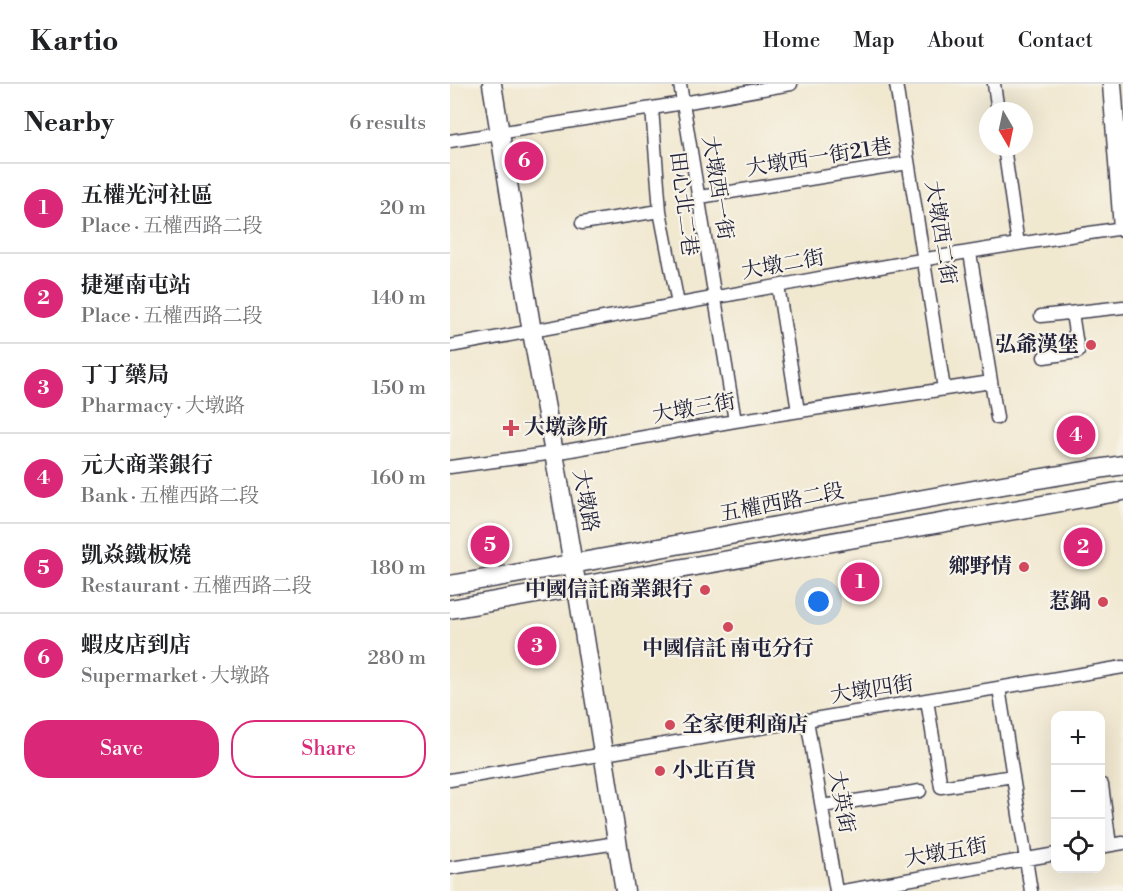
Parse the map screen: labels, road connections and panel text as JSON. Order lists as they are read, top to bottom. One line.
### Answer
{"streets":{"main road":["大墩路","五權西路二段"],"street":["大墩西一街21巷","大墩西一街","田心北二巷","大墩西二街","大墩二街","大墩三街","大墩四街","大英街","大墩五街"]},"crossings":[["大墩西一街21巷","大墩西一街"],["大墩西一街21巷","大墩西二街"],["大墩西一街","大墩二街"],["大墩西一街","大墩三街"],["田心北二巷","大墩二街"],["大墩西二街","大墩二街"],["大墩西二街","大墩三街"],["大墩二街","大墩路"],["大墩三街","大墩路"],["大墩路","五權西路二段"],["大墩路","大墩四街"],["大墩四街","大英街"]],"places":{"other":["弘爺漢堡","鄉野情","中國信託商業銀行","惹鍋","中國信託 南屯分行","全家便利商店","小北百貨"],"health":["大墩診所"]},"north":"bottom","page":{"header":"Kartio","nav":["Home","Map","About","Contact"],"heading":["Nearby","6 results"],"pins":["6","4","5","2","1","3"],"list":[{"mark":"1","name":"五權光河社區","note":"Place · 五權西路二段","value":"20 m"},{"mark":"2","name":"捷運南屯站","note":"Place · 五權西路二段","value":"140 m"},{"mark":"3","name":"丁丁藥局","note":"Pharmacy · 大墩路","value":"150 m"},{"mark":"4","name":"元大商業銀行","note":"Bank · 五權西路二段","value":"160 m"},{"mark":"5","name":"凱焱鐵板燒","note":"Restaurant · 五權西路二段","value":"180 m"},{"mark":"6","name":"蝦皮店到店","note":"Supermarket · 大墩路","value":"280 m"}],"buttons":["Save","Share"],"map_buttons":["+","−"]}}
